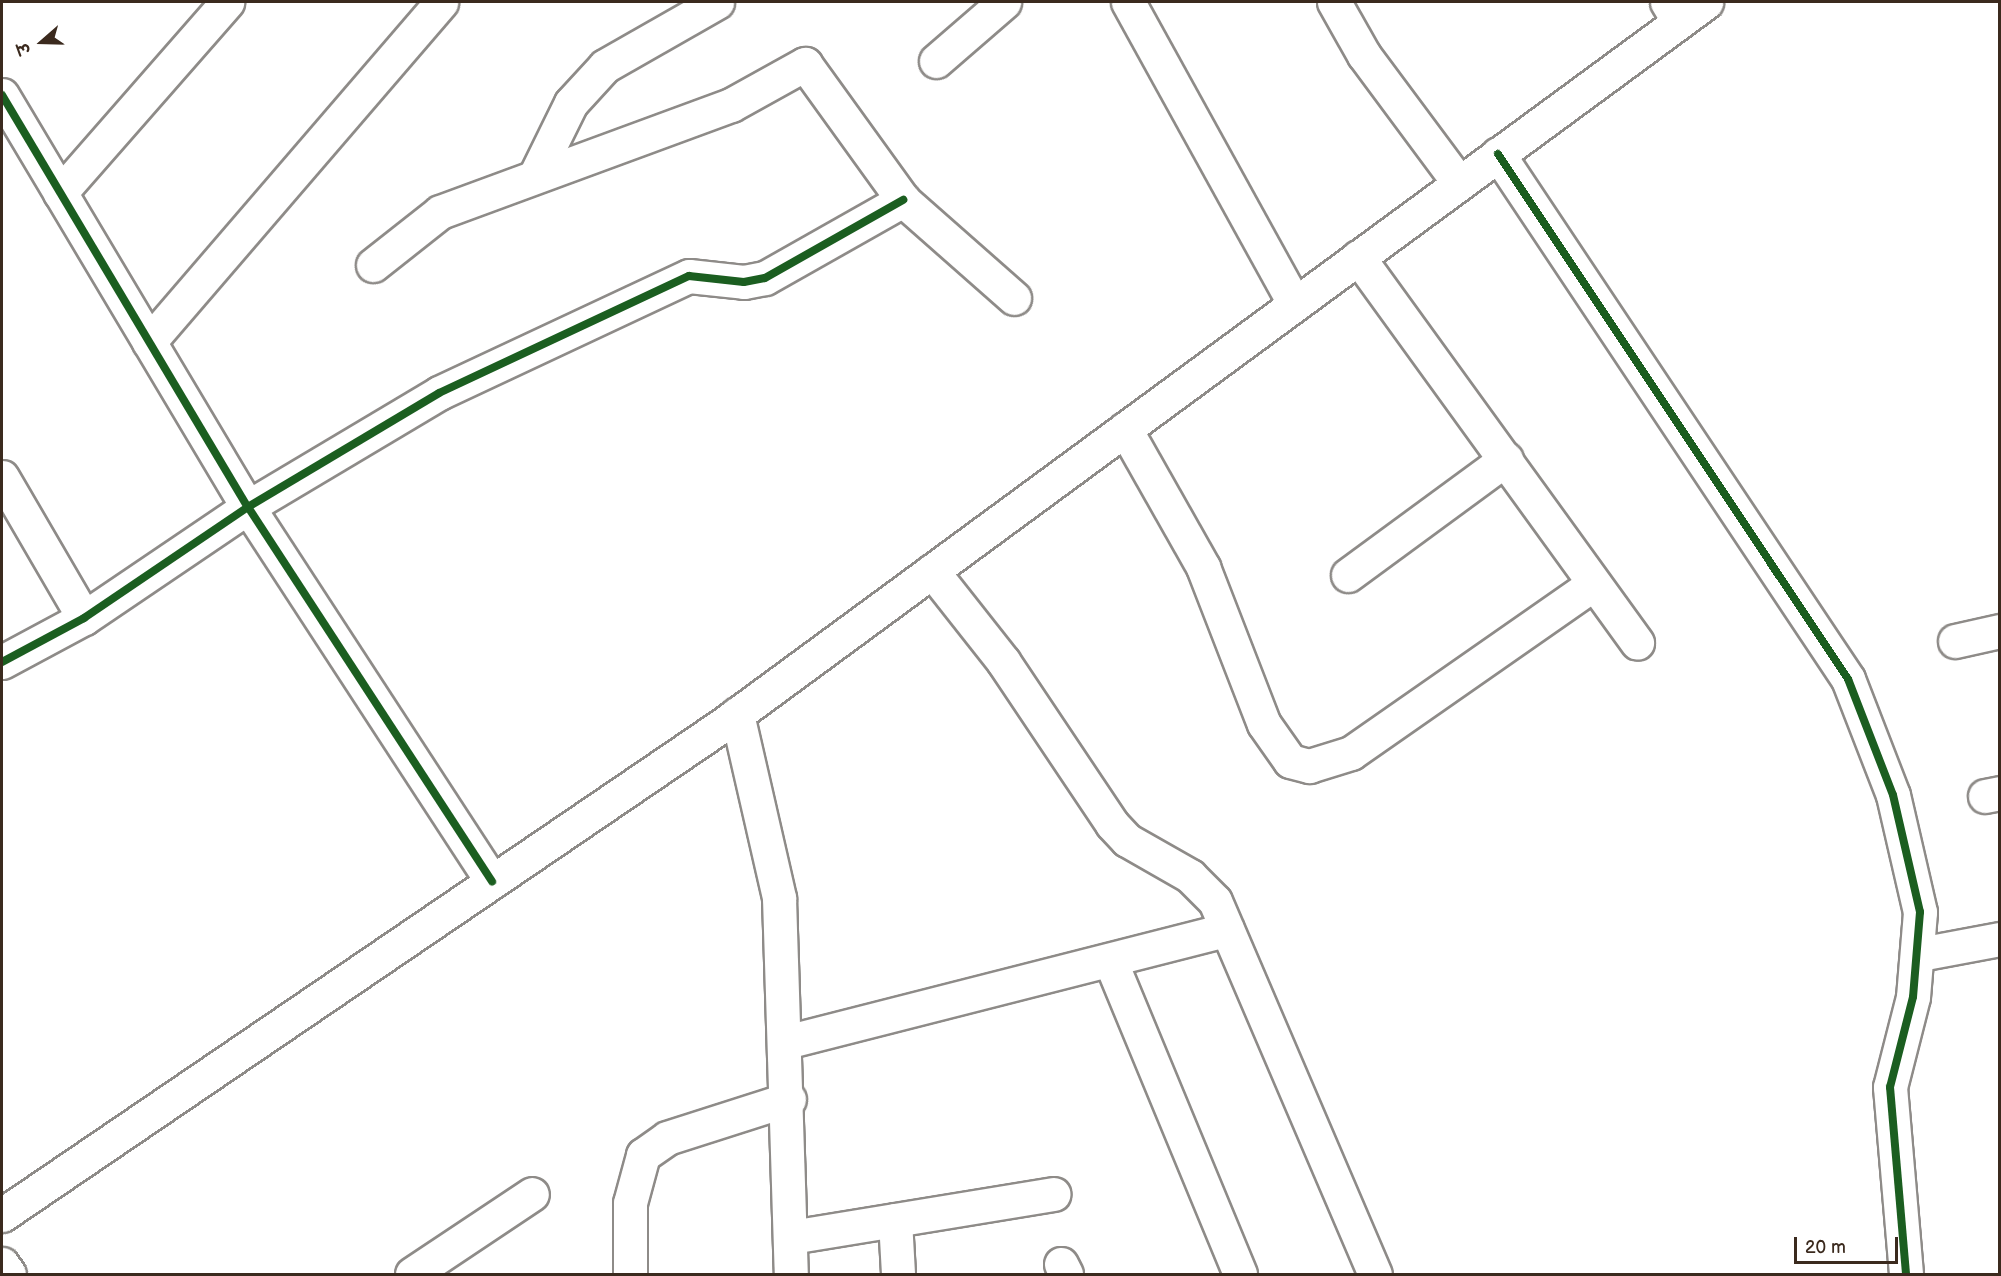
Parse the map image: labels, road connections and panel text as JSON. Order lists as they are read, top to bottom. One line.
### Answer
{"scale_bar":"20 m","north":"left"}
